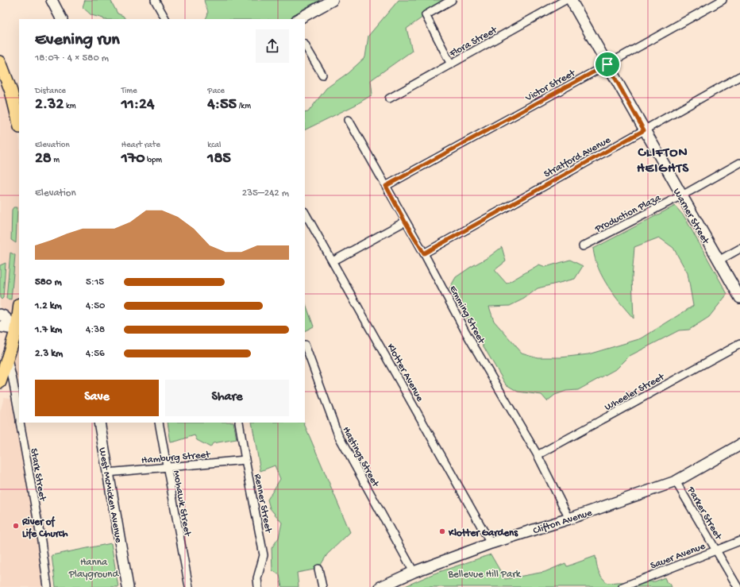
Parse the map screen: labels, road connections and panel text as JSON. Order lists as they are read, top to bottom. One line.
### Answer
{"streets":{"street":["Flora Street","Victor Street","Stratford Avenue","Production Plaza","Warner Street","Emming Street","Klotter Avenue","Wheeler Street","Hamburg Street","Hastings Street","Stark Street","West McMicken Avenue","Mohawk Street","Renner Street","Parker Street","Clifton Avenue","Sauer Avenue"]},"crossings":[["Victor Street","Warner Street"],["Victor Street","Emming Street"],["Stratford Avenue","Warner Street"],["Stratford Avenue","Emming Street"],["Production Plaza","Warner Street"],["Emming Street","Wheeler Street"],["Emming Street","Clifton Avenue"],["Klotter Avenue","Clifton Avenue"],["Hamburg Street","West McMicken Avenue"],["Hamburg Street","Mohawk Street"],["Hamburg Street","Renner Street"],["Hastings Street","Clifton Avenue"],["Parker Street","Clifton Avenue"],["Parker Street","Sauer Avenue"]],"districts":["CLIFTON HEIGHTS"],"parks":["Hanna Playground","Bellevue Hill Park"],"places":["River of Life Church","Klotter Gardens"],"page":{"heading":["Evening run","18:07 · 4 × 580 m"],"stats":[["Distance","2.32 km"],["Time","11:24"],["Pace","4:55 /km"],["Elevation","28 m"],["Heart rate","170 bpm"],["kcal","185"]],"chart":["Elevation","235–242 m"],"list":[{"name":"580 m","note":"5:15"},{"name":"1.2 km","note":"4:50"},{"name":"1.7 km","note":"4:38"},{"name":"2.3 km","note":"4:56"}],"buttons":["Save","Share"]}}
